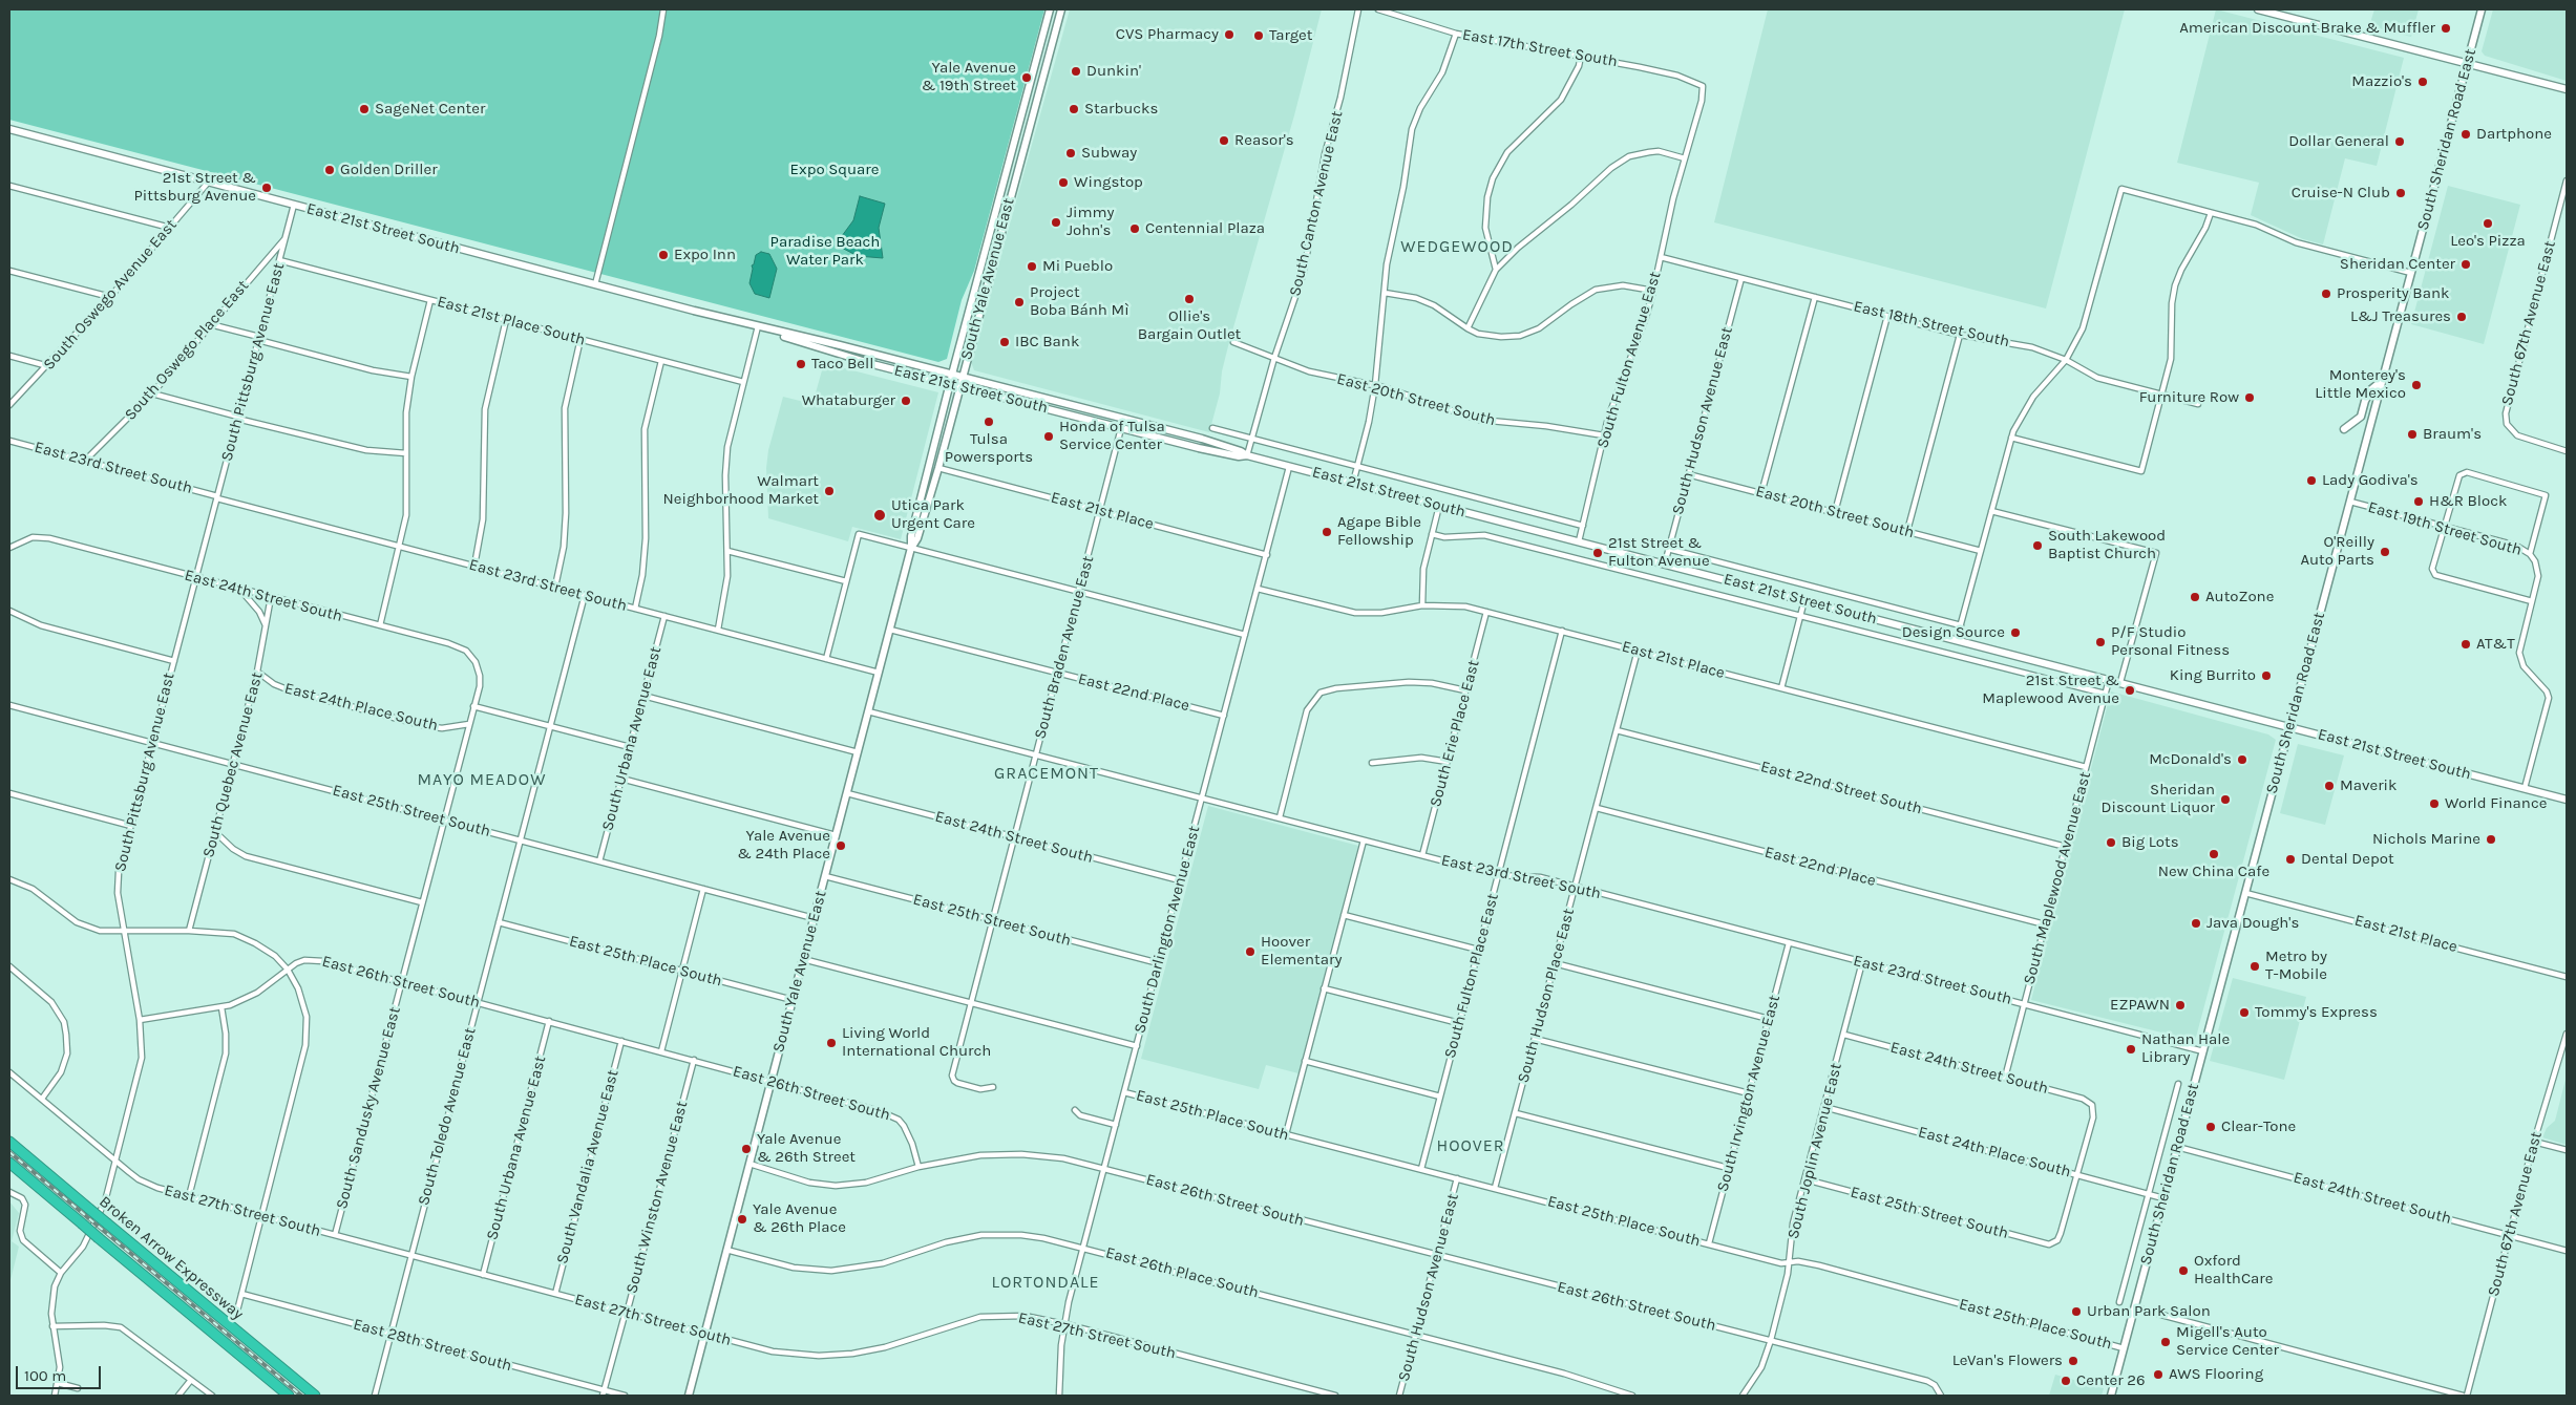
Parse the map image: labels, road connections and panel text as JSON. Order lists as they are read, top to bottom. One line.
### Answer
{"streets":{"highway":["Broken Arrow Expressway"],"main road":["South Sheridan Road East","East 21st Street South","South Yale Avenue East"],"street":["East 17th Street South","South Canton Avenue East","South Oswego Avenue East","East 21st Place South","South 67th Avenue East","East 18th Street South","South Oswego Place East","South Fulton Avenue East","South Pittsburg Avenue East","East 20th Street South","South Hudson Avenue East","East 23rd Street South","East 21st Place","East 19th Street South","East 24th Street South","South Braden Avenue East","East 22nd Place","East 24th Place South","South Erie Place East","South Urbana Avenue East","South Quebec Avenue East","East 22nd Street South","East 25th Street South","South Maplewood Avenue East","South Darlington Avenue East","East 25th Place South","South Fulton Place East","East 26th Street South","South Hudson Place East","South Irvington Avenue East","South Sandusky Avenue East","South Toledo Avenue East","South Joplin Avenue East","South Vandalia Avenue East","South Winston Avenue East","East 27th Street South","East 26th Place South","East 28th Street South"]},"crossings":[["East 17th Street South","South Fulton Avenue East"],["South Sheridan Road East","East 21st Street South"],["South Sheridan Road East","East 23rd Street South"],["South Sheridan Road East","East 21st Place"],["South Sheridan Road East","East 19th Street South"],["South Sheridan Road East","East 24th Street South"],["South Sheridan Road East","East 24th Place South"],["South Sheridan Road East","East 25th Place South"],["South Canton Avenue East","East 21st Street South"],["South Canton Avenue East","East 20th Street South"],["East 21st Street South","South Yale Avenue East"],["East 21st Street South","South Oswego Avenue East"],["East 21st Street South","South Fulton Avenue East"],["East 21st Street South","South Pittsburg Avenue East"],["East 21st Street South","South Hudson Avenue East"],["East 21st Street South","South Braden Avenue East"],["East 21st Street South","South Maplewood Avenue East"],["East 21st Street South","South Darlington Avenue East"],["South Yale Avenue East","East 23rd Street South"],["South Yale Avenue East","East 21st Place"],["South Yale Avenue East","East 24th Street South"],["South Yale Avenue East","East 22nd Place"],["South Yale Avenue East","East 25th Street South"],["South Yale Avenue East","East 25th Place South"],["South Yale Avenue East","East 26th Street South"],["South Yale Avenue East","East 27th Street South"],["South Yale Avenue East","East 26th Place South"],["East 21st Place South","South Pittsburg Avenue East"],["South 67th Avenue East","East 24th Street South"],["East 18th Street South","South Fulton Avenue East"],["East 18th Street South","South Hudson Avenue East"],["South Oswego Place East","South Pittsburg Avenue East"],["South Oswego Place East","East 23rd Street South"],["South Fulton Avenue East","East 20th Street South"],["South Pittsburg Avenue East","East 23rd Street South"],["South Pittsburg Avenue East","East 24th Street South"],["South Pittsburg Avenue East","East 25th Street South"],["South Pittsburg Avenue East","East 27th Street South"],["East 20th Street South","South Hudson Avenue East"],["South Hudson Avenue East","East 25th Place South"],["South Hudson Avenue East","East 26th Street South"],["South Hudson Avenue East","East 26th Place South"],["East 23rd Street South","South Braden Avenue East"],["East 23rd Street South","South Erie Place East"],["East 23rd Street South","South Urbana Avenue East"],["East 23rd Street South","South Maplewood Avenue East"],["East 23rd Street South","South Darlington Avenue East"],["East 23rd Street South","South Fulton Place East"],["East 23rd Street South","South Hudson Place East"],["East 23rd Street South","South Irvington Avenue East"],["East 23rd Street South","South Toledo Avenue East"],["East 23rd Street South","South Joplin Avenue East"],["East 21st Place","South Braden Avenue East"],["East 21st Place","South Erie Place East"],["East 21st Place","South Maplewood Avenue East"],["East 21st Place","South Darlington Avenue East"],["East 21st Place","South Fulton Place East"],["East 21st Place","South Hudson Place East"],["East 24th Street South","South Braden Avenue East"],["East 24th Street South","East 24th Place South"],["East 24th Street South","South Quebec Avenue East"],["East 24th Street South","East 25th Street South"],["East 24th Street South","South Maplewood Avenue East"],["East 24th Street South","South Darlington Avenue East"],["East 24th Street South","South Sandusky Avenue East"],["East 24th Street South","South Joplin Avenue East"],["South Braden Avenue East","East 22nd Place"],["South Braden Avenue East","East 25th Street South"],["East 22nd Place","South Maplewood Avenue East"],["East 22nd Place","South Darlington Avenue East"],["East 22nd Place","South Hudson Place East"],["East 24th Place South","South Quebec Avenue East"],["East 24th Place South","East 25th Street South"],["East 24th Place South","South Sandusky Avenue East"],["East 24th Place South","South Joplin Avenue East"],["South Urbana Avenue East","East 25th Street South"],["South Urbana Avenue East","East 26th Street South"],["South Urbana Avenue East","East 27th Street South"],["South Quebec Avenue East","East 25th Street South"],["East 22nd Street South","South Maplewood Avenue East"],["East 22nd Street South","South Hudson Place East"],["East 25th Street South","South Darlington Avenue East"],["East 25th Street South","South Sandusky Avenue East"],["East 25th Street South","South Toledo Avenue East"],["East 25th Street South","South Joplin Avenue East"],["South Darlington Avenue East","East 25th Place South"],["South Darlington Avenue East","East 26th Street South"],["South Darlington Avenue East","East 27th Street South"],["South Darlington Avenue East","East 26th Place South"],["East 25th Place South","South Fulton Place East"],["East 25th Place South","South Hudson Place East"],["East 25th Place South","South Irvington Avenue East"],["East 25th Place South","South Toledo Avenue East"],["East 25th Place South","South Joplin Avenue East"],["East 26th Street South","South Sandusky Avenue East"],["East 26th Street South","South Toledo Avenue East"],["East 26th Street South","South Joplin Avenue East"],["East 26th Street South","South Vandalia Avenue East"],["East 26th Street South","South Winston Avenue East"],["South Sandusky Avenue East","East 27th Street South"],["South Toledo Avenue East","East 27th Street South"],["South Toledo Avenue East","East 28th Street South"],["South Vandalia Avenue East","East 27th Street South"],["South Winston Avenue East","East 27th Street South"],["South Winston Avenue East","East 28th Street South"]],"districts":["WEDGEWOOD","GRACEMONT","MAYO MEADOW","HOOVER","LORTONDALE"],"parks":["Expo Square","Paradise Beach Water Park"],"places":["American Discount Brake & Muffler","CVS Pharmacy","Target","Dunkin'","Yale Avenue & 19th Street","Mazzio's","SageNet Center","Starbucks","Dartphone","Reasor's","Dollar General","Subway","Golden Driller","Wingstop","21st Street & Pittsburg Avenue","Cruise-N Club","Jimmy John's","Leo's Pizza","Centennial Plaza","Expo Inn","Sheridan Center","Mi Pueblo","Prosperity Bank","Ollie's Bargain Outlet","Project Boba Bánh Mì","L&J Treasures","IBC Bank","Taco Bell","Monterey's Little Mexico","Furniture Row","Whataburger","Tulsa Powersports","Braum's","Honda of Tulsa Service Center","Lady Godiva's","Walmart Neighborhood Market","H&R Block","Utica Park Urgent Care","Agape Bible Fellowship","South Lakewood Baptist Church","O'Reilly Auto Parts","21st Street & Fulton Avenue","AutoZone","Design Source","P/F Studio Personal Fitness","AT&T","King Burrito","21st Street & Maplewood Avenue","McDonald's","Maverik","Sheridan Discount Liquor","World Finance","Nichols Marine","Big Lots","Yale Avenue & 24th Place","New China Cafe","Dental Depot","Java Dough's","Hoover Elementary","Metro by T-Mobile","EZPAWN","Tommy's Express","Living World International Church","Nathan Hale Library","Clear-Tone","Yale Avenue & 26th Street","Yale Avenue & 26th Place","Oxford HealthCare","Urban Park Salon","Migell's Auto Service Center","LeVan's Flowers","AWS Flooring","Center 26"],"scale_bar":"100 m"}
